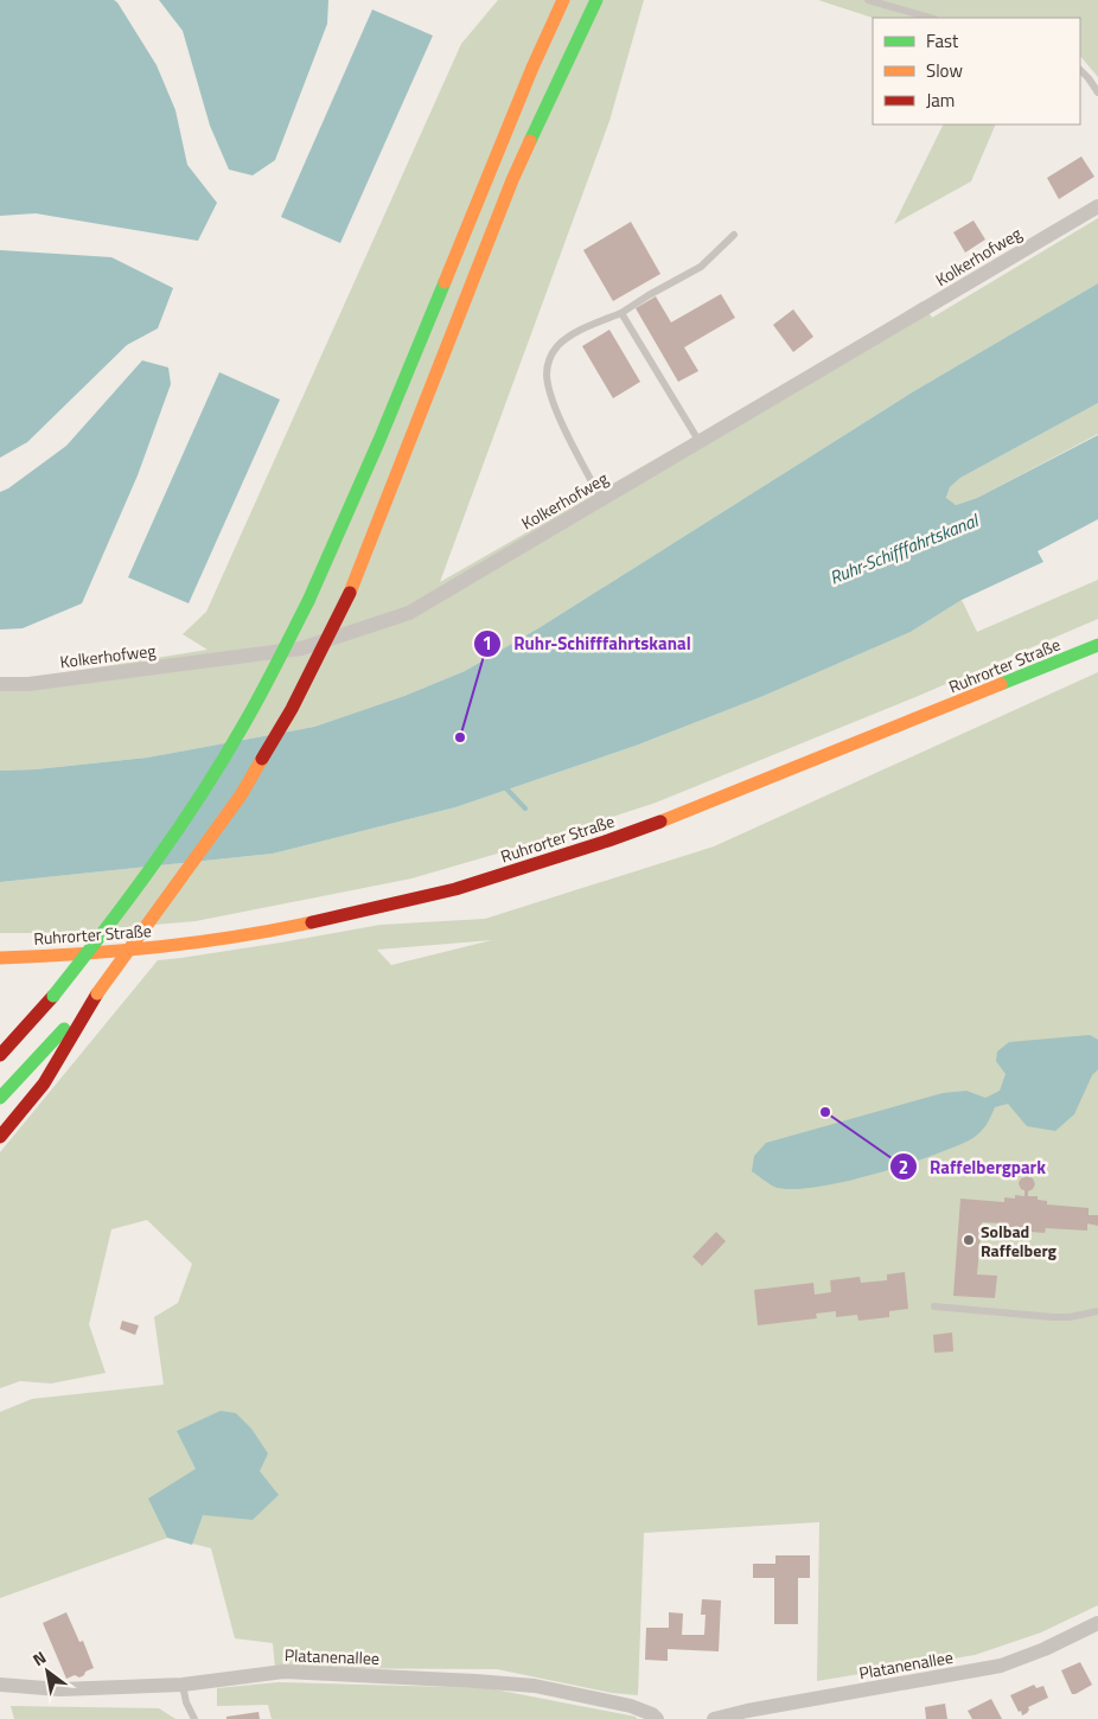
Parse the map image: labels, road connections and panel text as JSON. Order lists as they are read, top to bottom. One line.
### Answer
{"streets":{"main road":["Ruhrorter Straße"],"street":["Kolkerhofweg","Platanenallee"]},"water":["Ruhr-Schifffahrtskanal"],"places":["Ruhr-Schifffahrtskanal","Raffelbergpark","Solbad Raffelberg"],"legend":["Fast","Slow","Jam"],"north":"top left"}
